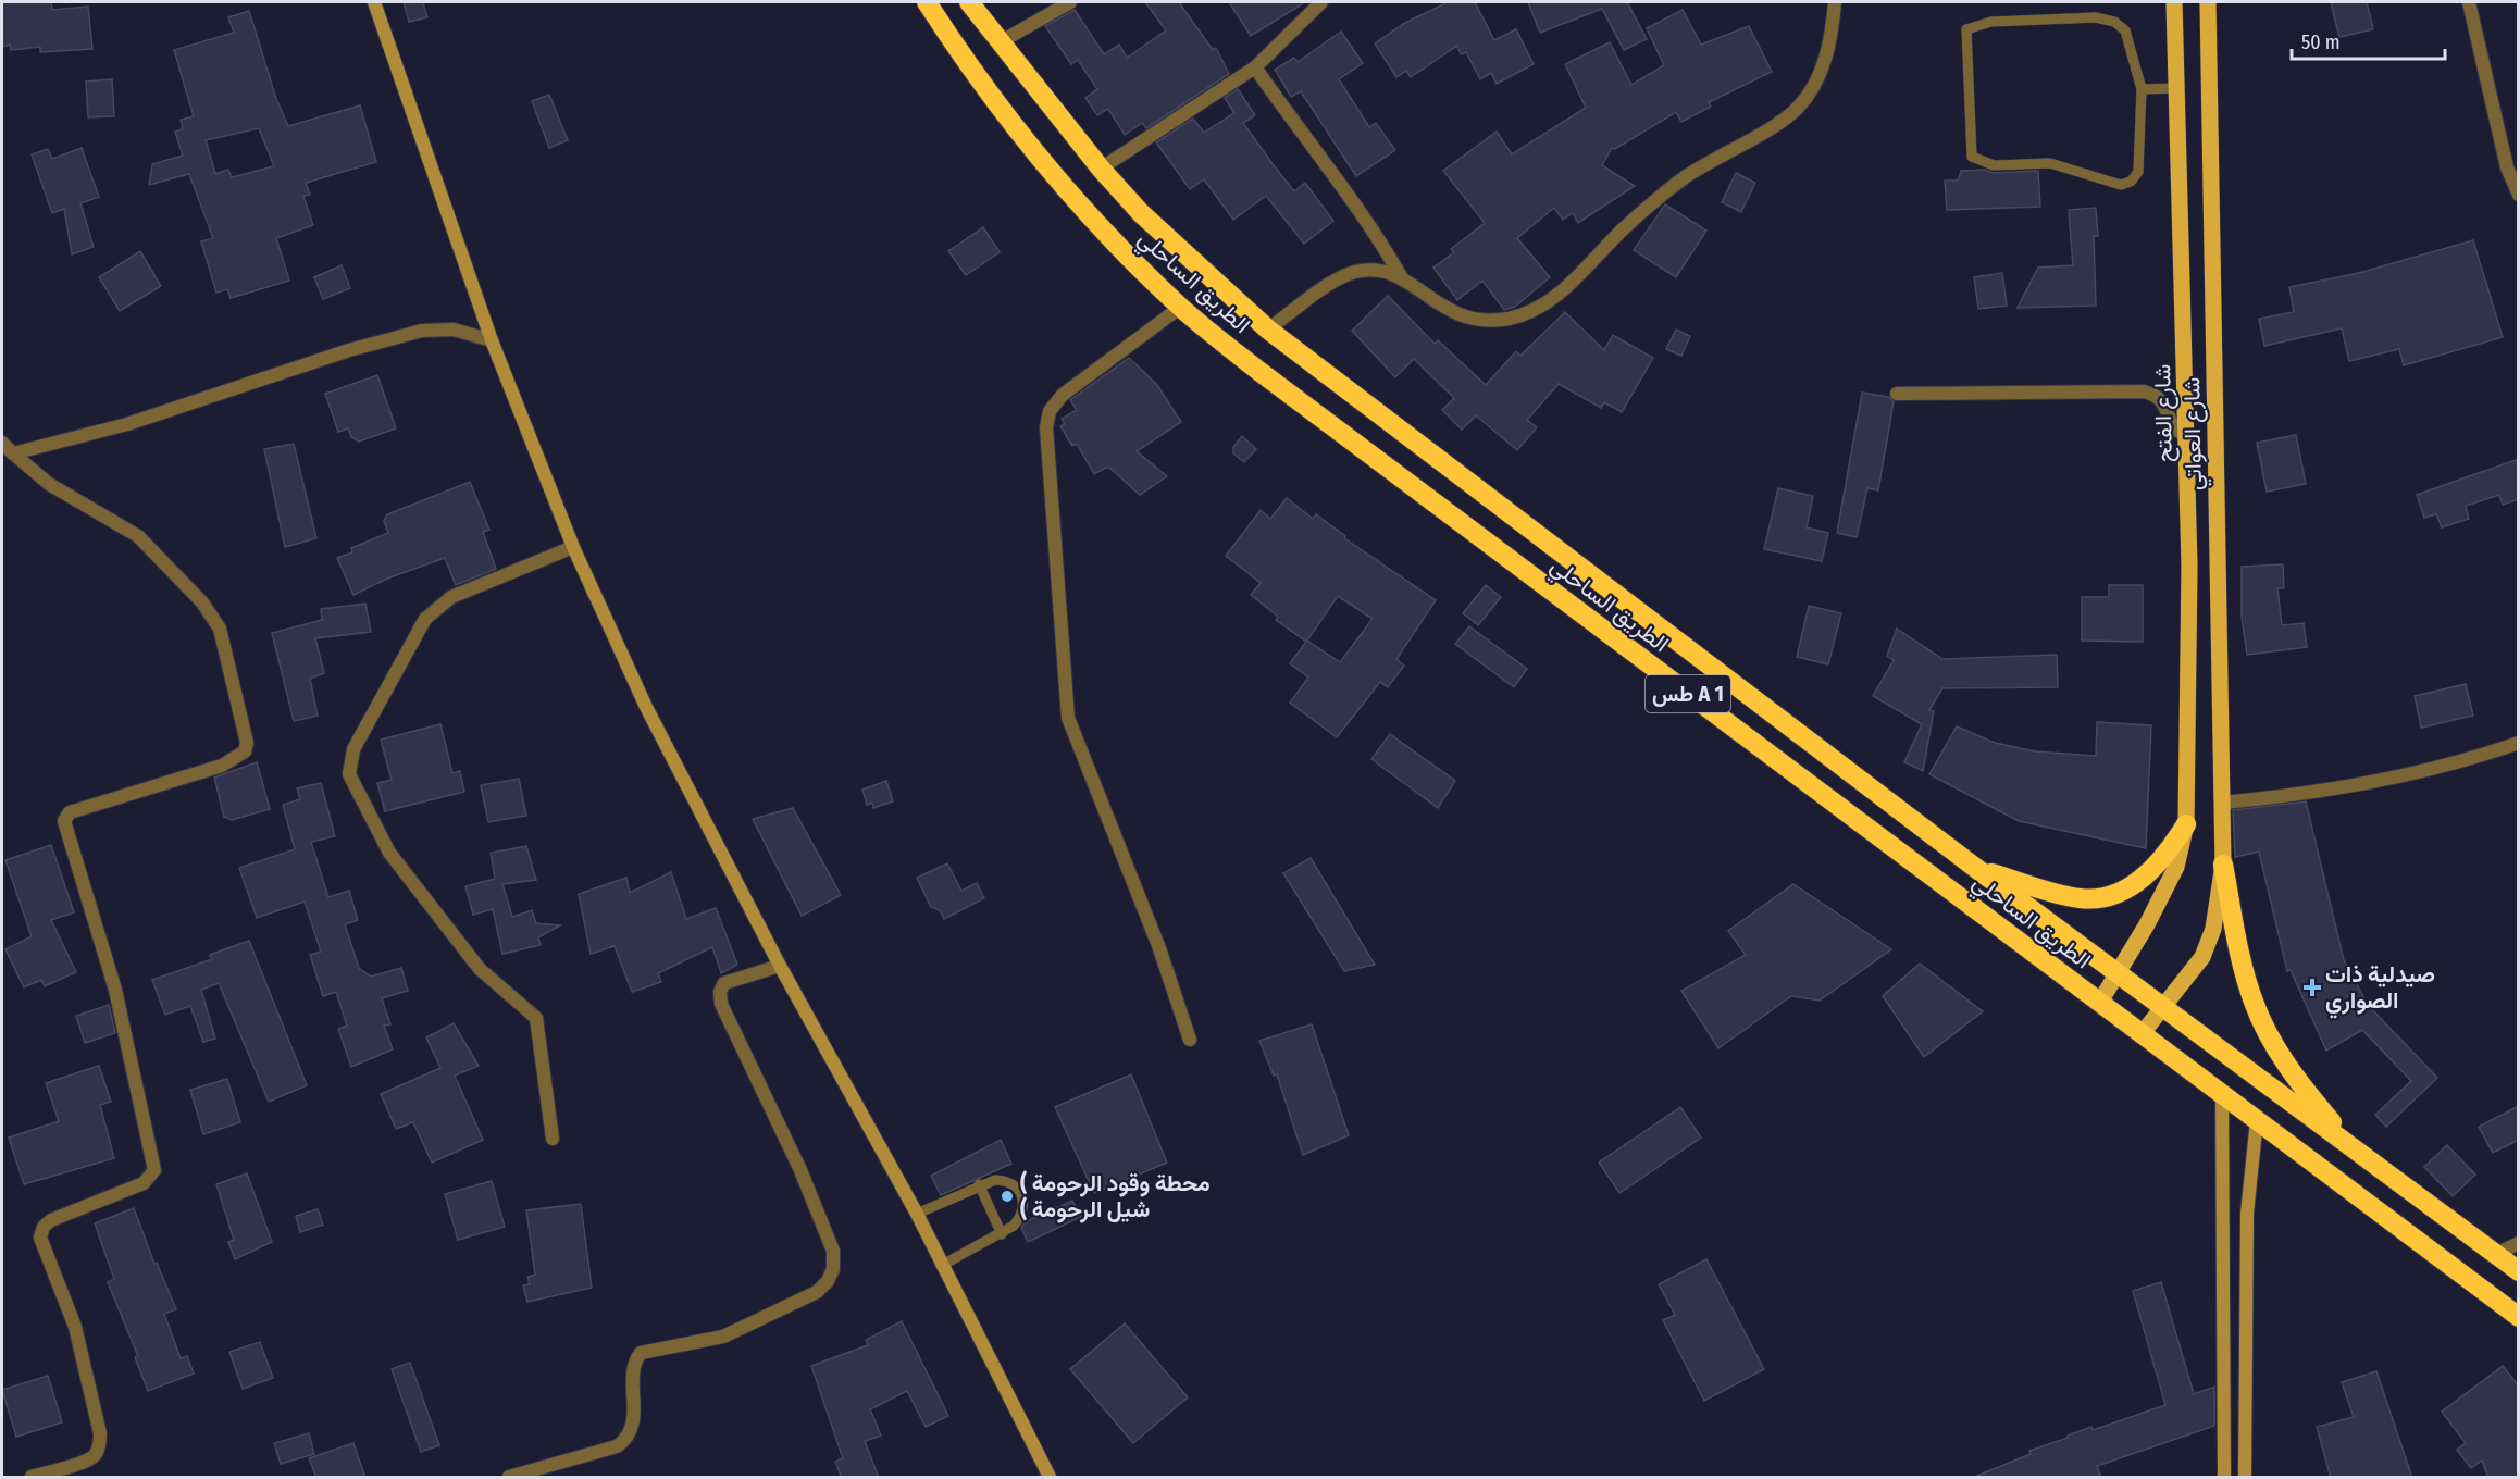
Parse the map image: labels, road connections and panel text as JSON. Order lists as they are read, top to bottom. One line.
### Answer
{"streets":{"highway":["الطريق الساحلي","طس A 1"],"main road":["شارع الفتح","شارع العواتي"]},"crossings":[["الطريق الساحلي","شارع الفتح"],["الطريق الساحلي","شارع العواتي"]],"places":{"health":["صيدلية ذات الصواري"],"other":["( محطة وقود الرحومة ( شيل الرحومة"]},"scale_bar":"50 m"}
